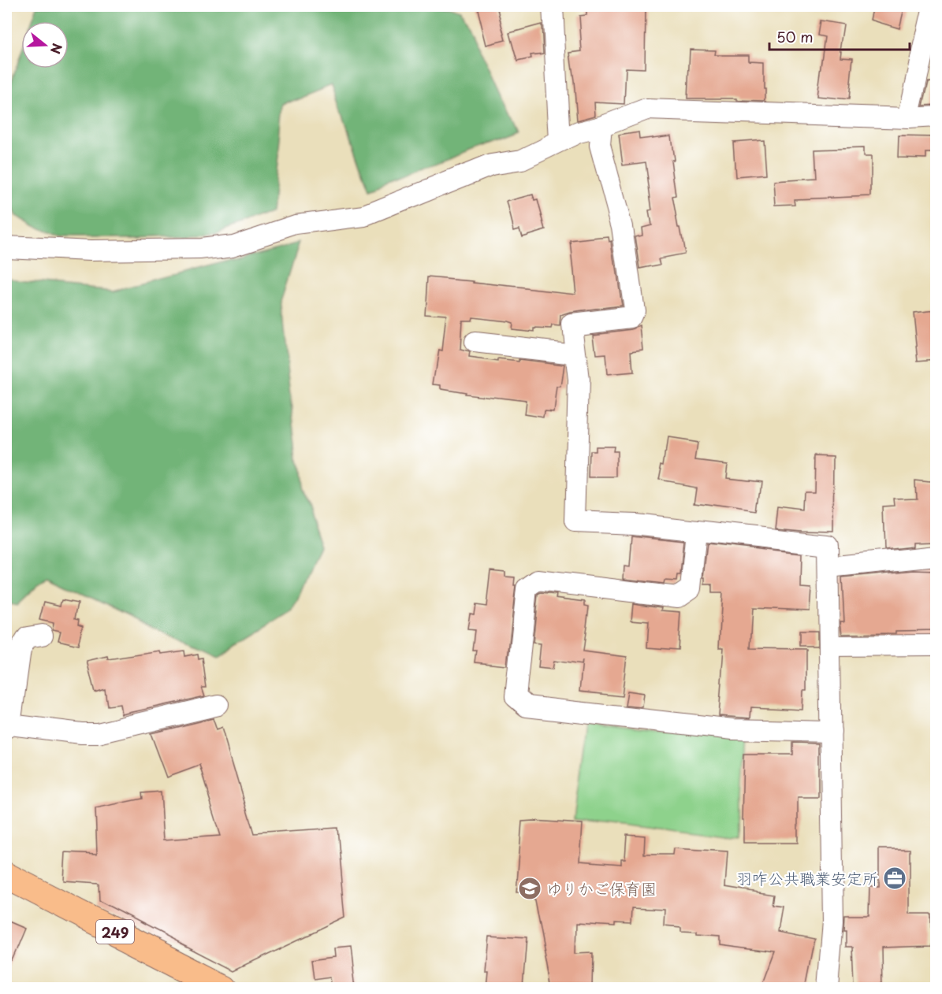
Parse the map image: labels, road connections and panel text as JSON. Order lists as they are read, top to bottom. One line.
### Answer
{"streets":{"highway":["249"]},"places":{"office":["羽咋公共職業安定所"],"school or university":["ゆりかご保育園"]},"scale_bar":"50 m","north":"right"}
